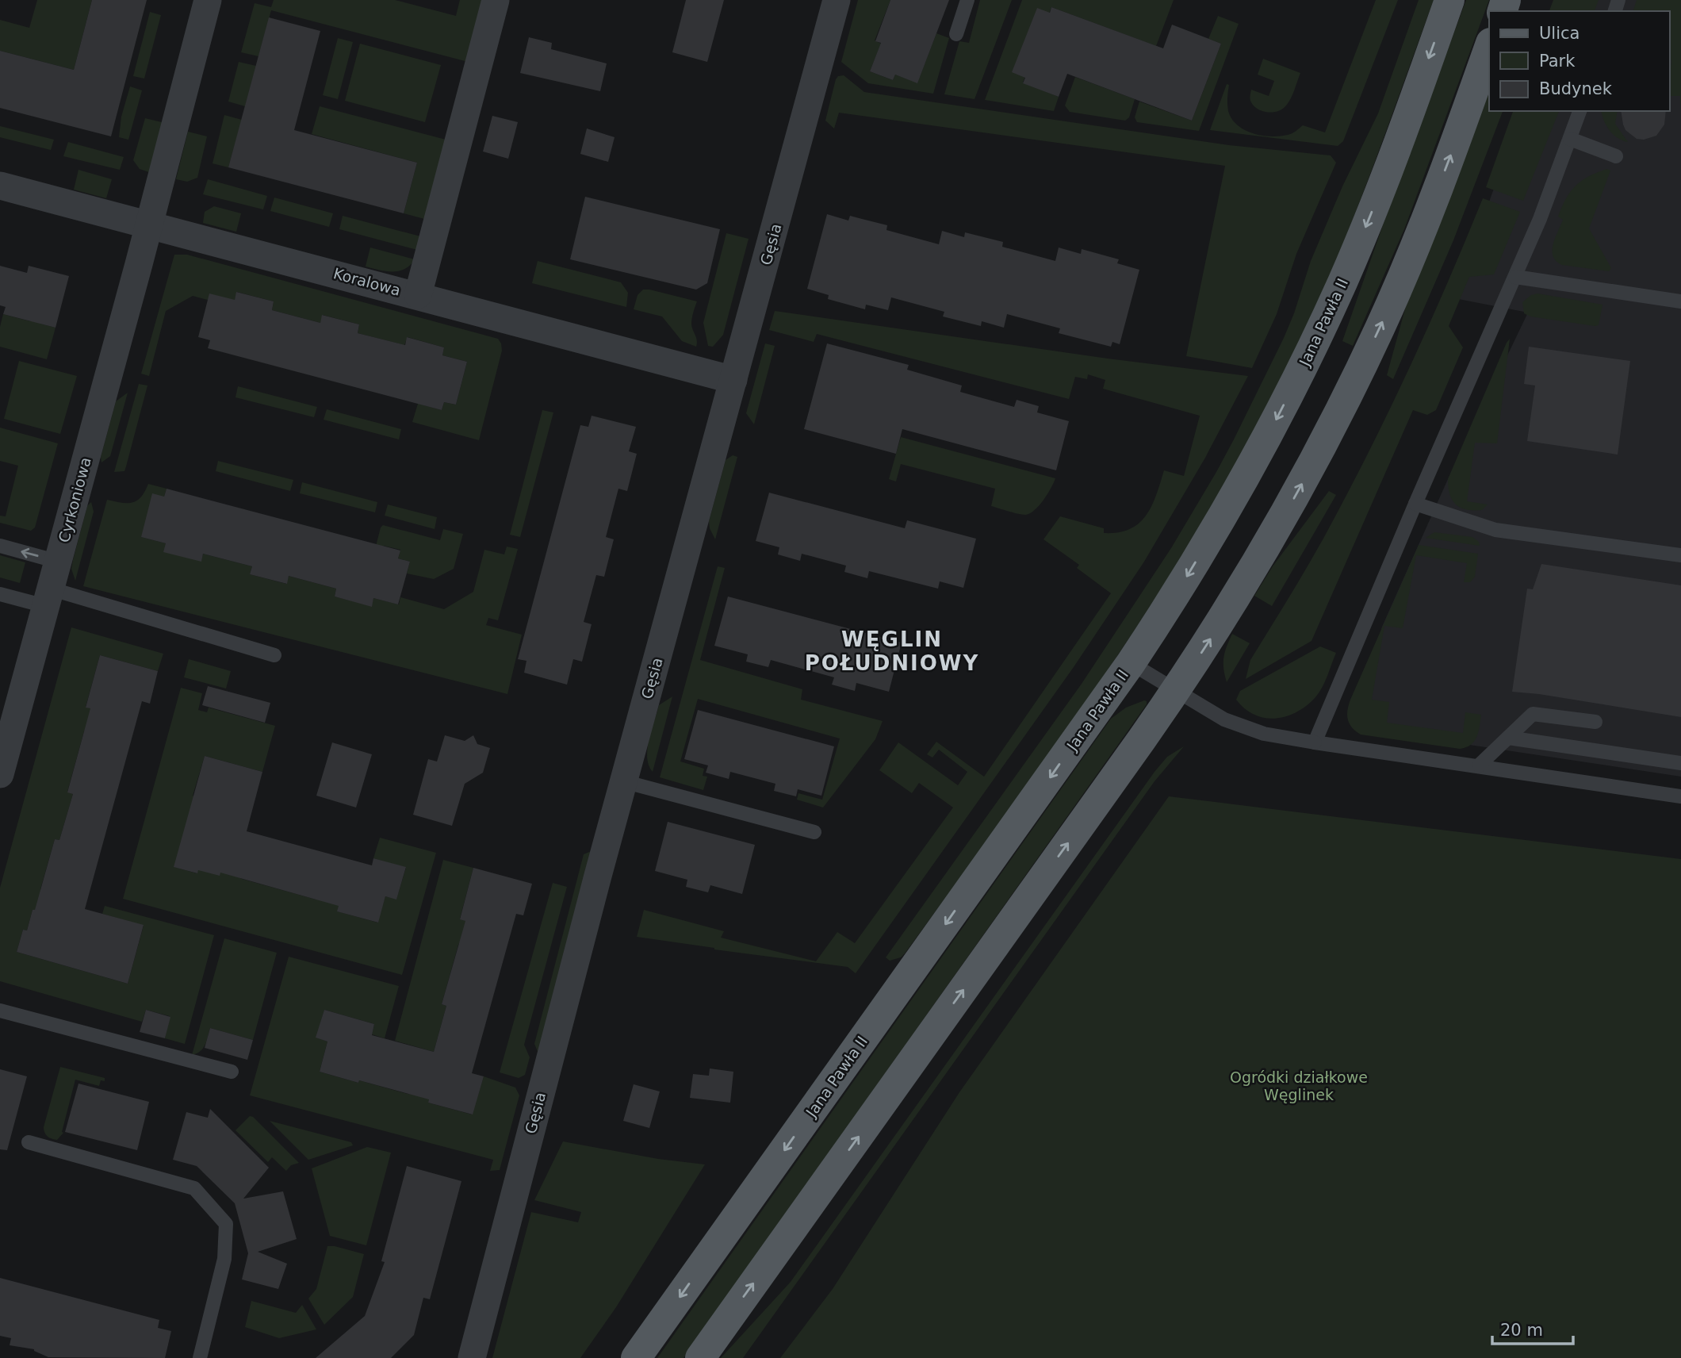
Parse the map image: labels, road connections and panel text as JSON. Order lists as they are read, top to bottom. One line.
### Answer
{"streets":{"main road":["Jana Pawła II"],"street":["Gęsia","Koralowa","Cyrkoniowa"]},"crossings":[["Gęsia","Koralowa"],["Koralowa","Cyrkoniowa"]],"districts":["WĘGLIN POŁUDNIOWY"],"parks":["Ogródki działkowe Węglinek"],"legend":["Ulica","Park","Budynek"],"scale_bar":"20 m"}
